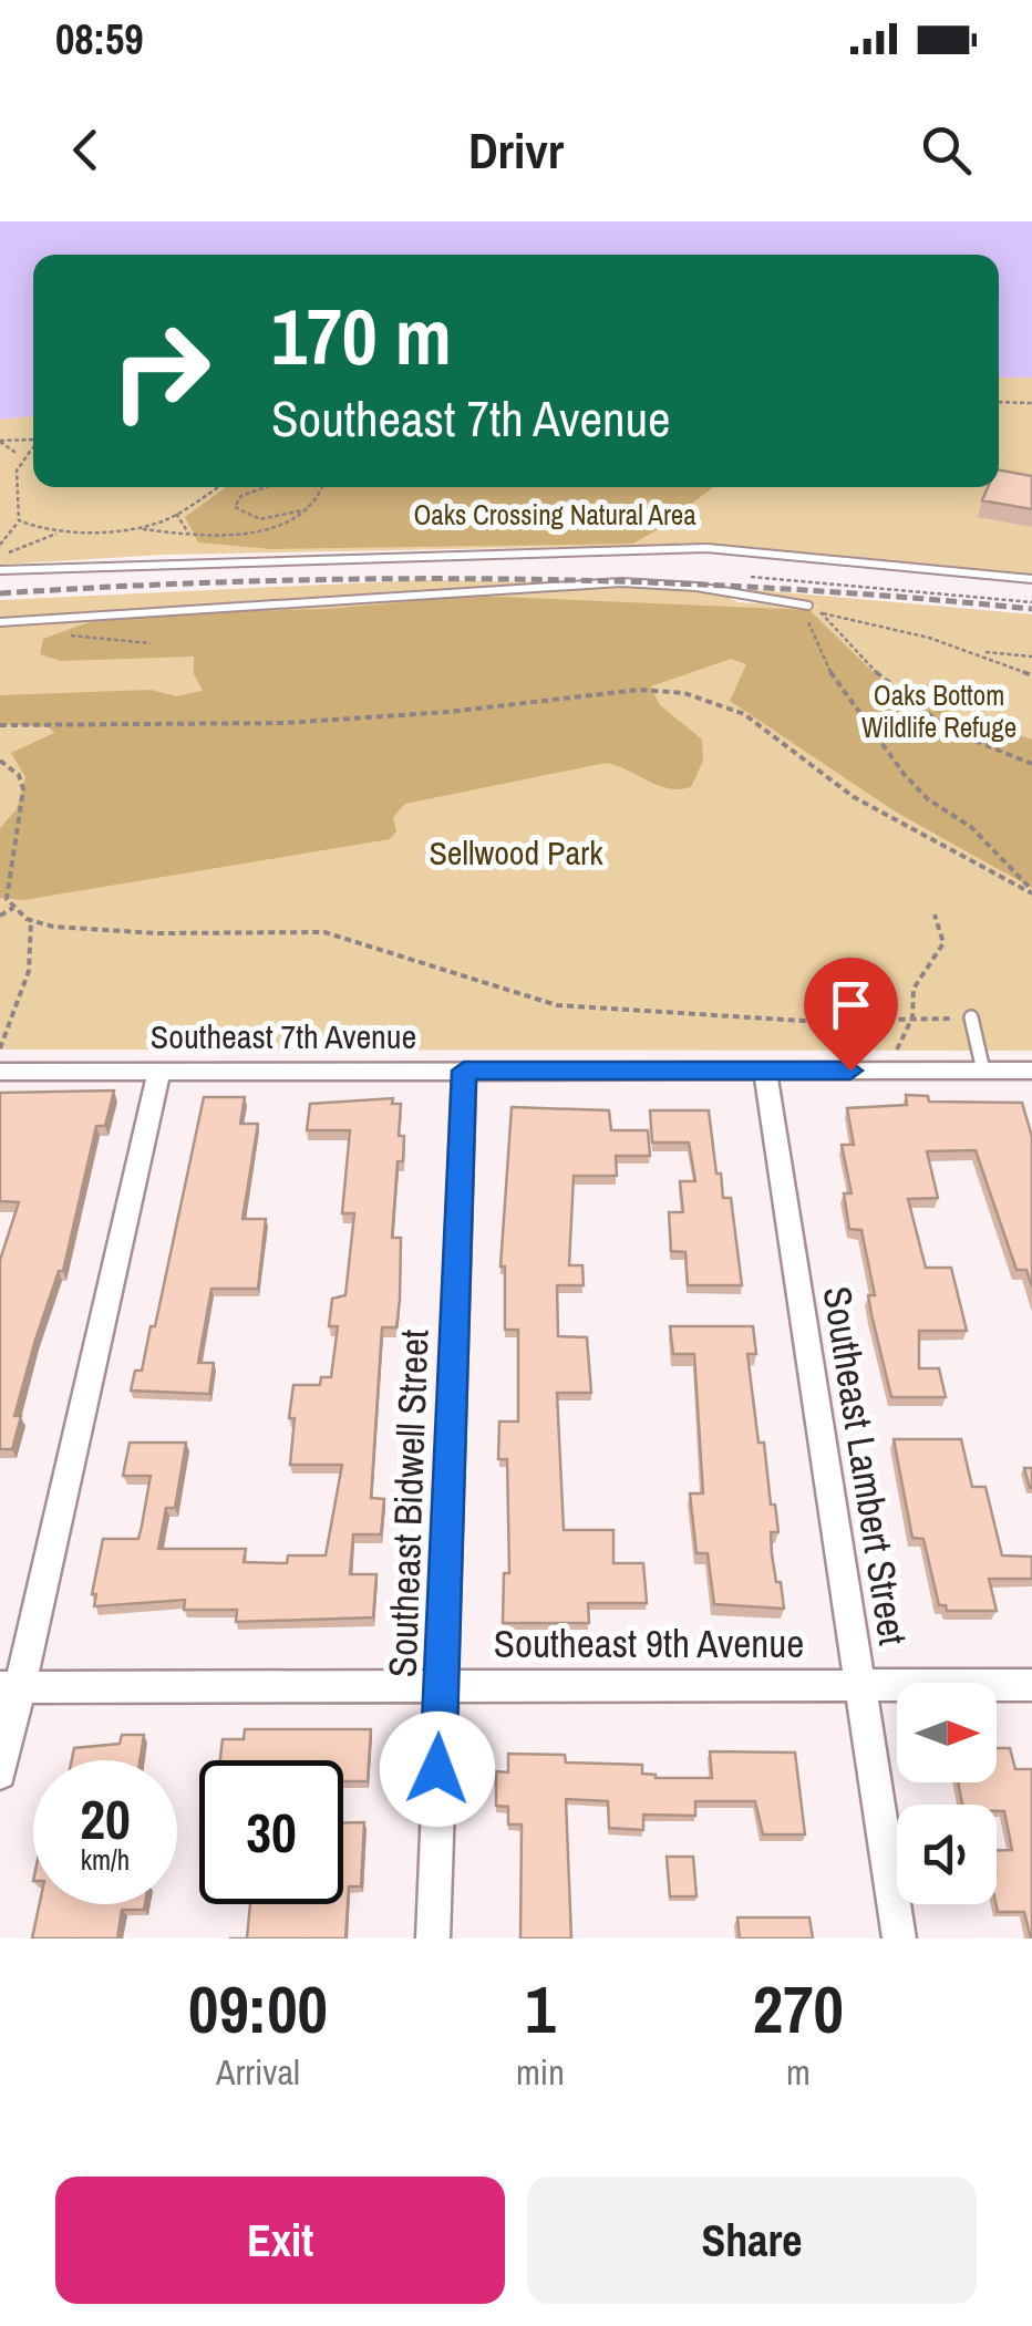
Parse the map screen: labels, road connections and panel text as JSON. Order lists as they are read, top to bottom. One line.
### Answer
{"streets":{"street":["Southeast 7th Avenue","Southeast Lambert Street","Southeast Bidwell Street","Southeast 9th Avenue"]},"crossings":[["Southeast 7th Avenue","Southeast Lambert Street"],["Southeast 7th Avenue","Southeast Bidwell Street"],["Southeast Lambert Street","Southeast 9th Avenue"],["Southeast Bidwell Street","Southeast 9th Avenue"]],"parks":["Oaks Crossing Natural Area","Oaks Bottom Wildlife Refuge","Sellwood Park"],"north":"right","page":{"status":"08:59","header":"Drivr","turn":["170 m","Southeast 7th Avenue"],"speed":"20 km/h","limit":"30","eta":["09:00","Arrival","1","min","270","m"],"buttons":["Exit","Share"]}}
